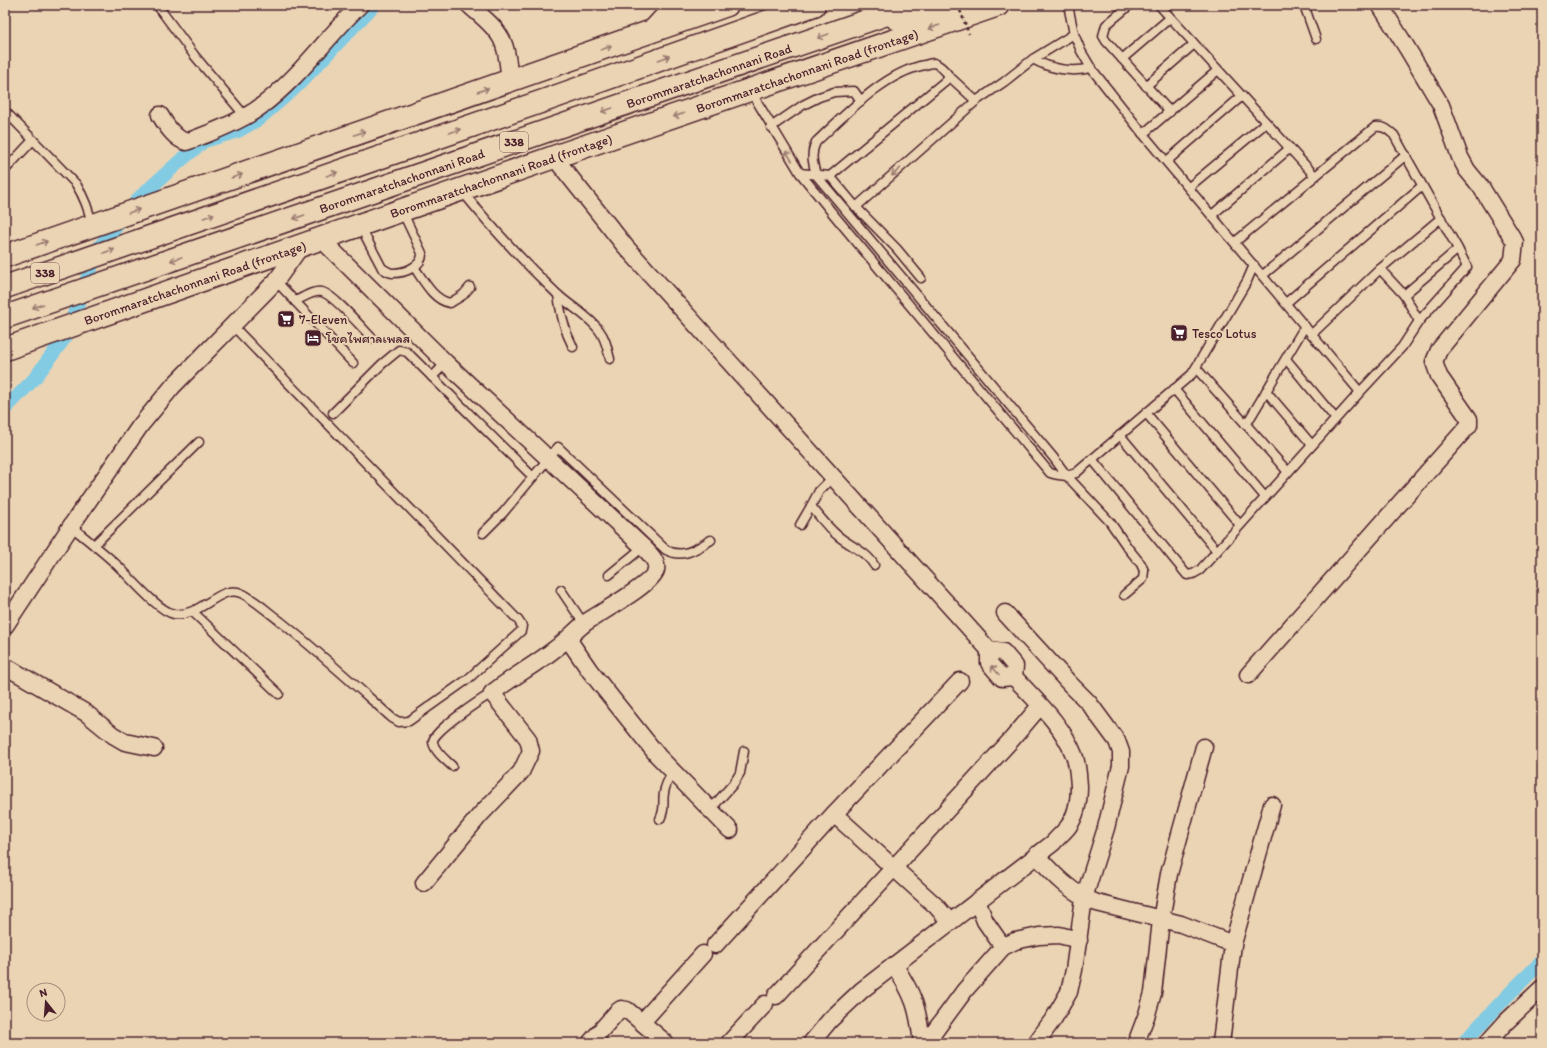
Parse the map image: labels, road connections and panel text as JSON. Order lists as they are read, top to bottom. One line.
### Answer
{"streets":{"main road":["Borommaratchachonnani Road (frontage)","Borommaratchachonnani Road","338"]},"places":{"supermarket":["7-Eleven","Tesco Lotus"],"hotel":["โชคไพศาลเพลส"]},"north":"top"}
